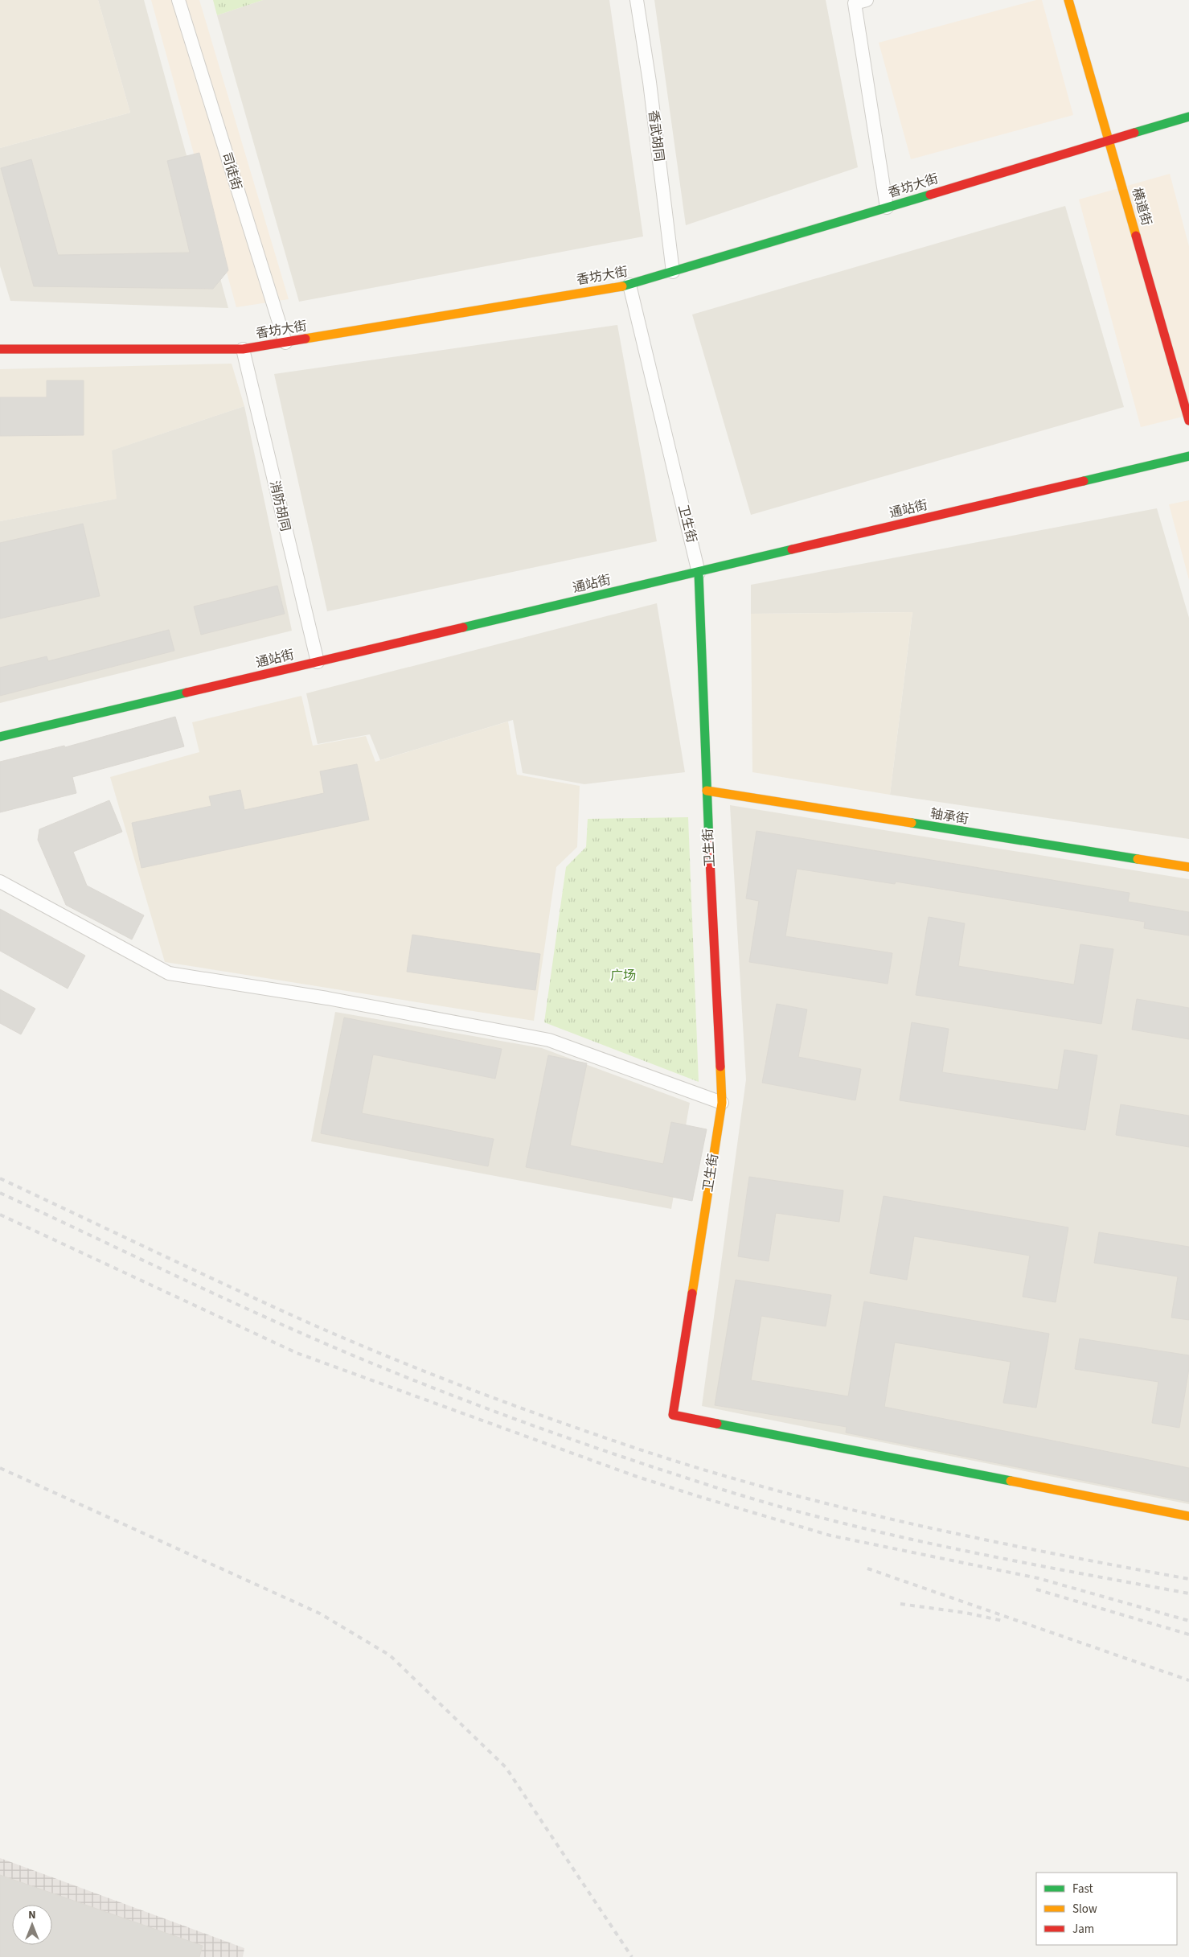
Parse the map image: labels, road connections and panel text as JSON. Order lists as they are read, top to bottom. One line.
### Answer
{"streets":{"street":["香武胡同","司徒街","香坊大街","横道街","消防胡同","通站街","卫生街","轴承街"]},"crossings":[["香武胡同","香坊大街"],["司徒街","香坊大街"],["香坊大街","横道街"],["香坊大街","消防胡同"],["香坊大街","卫生街"],["消防胡同","通站街"],["通站街","卫生街"],["卫生街","轴承街"]],"parks":["广场"],"legend":["Fast","Slow","Jam"],"north":"top"}
